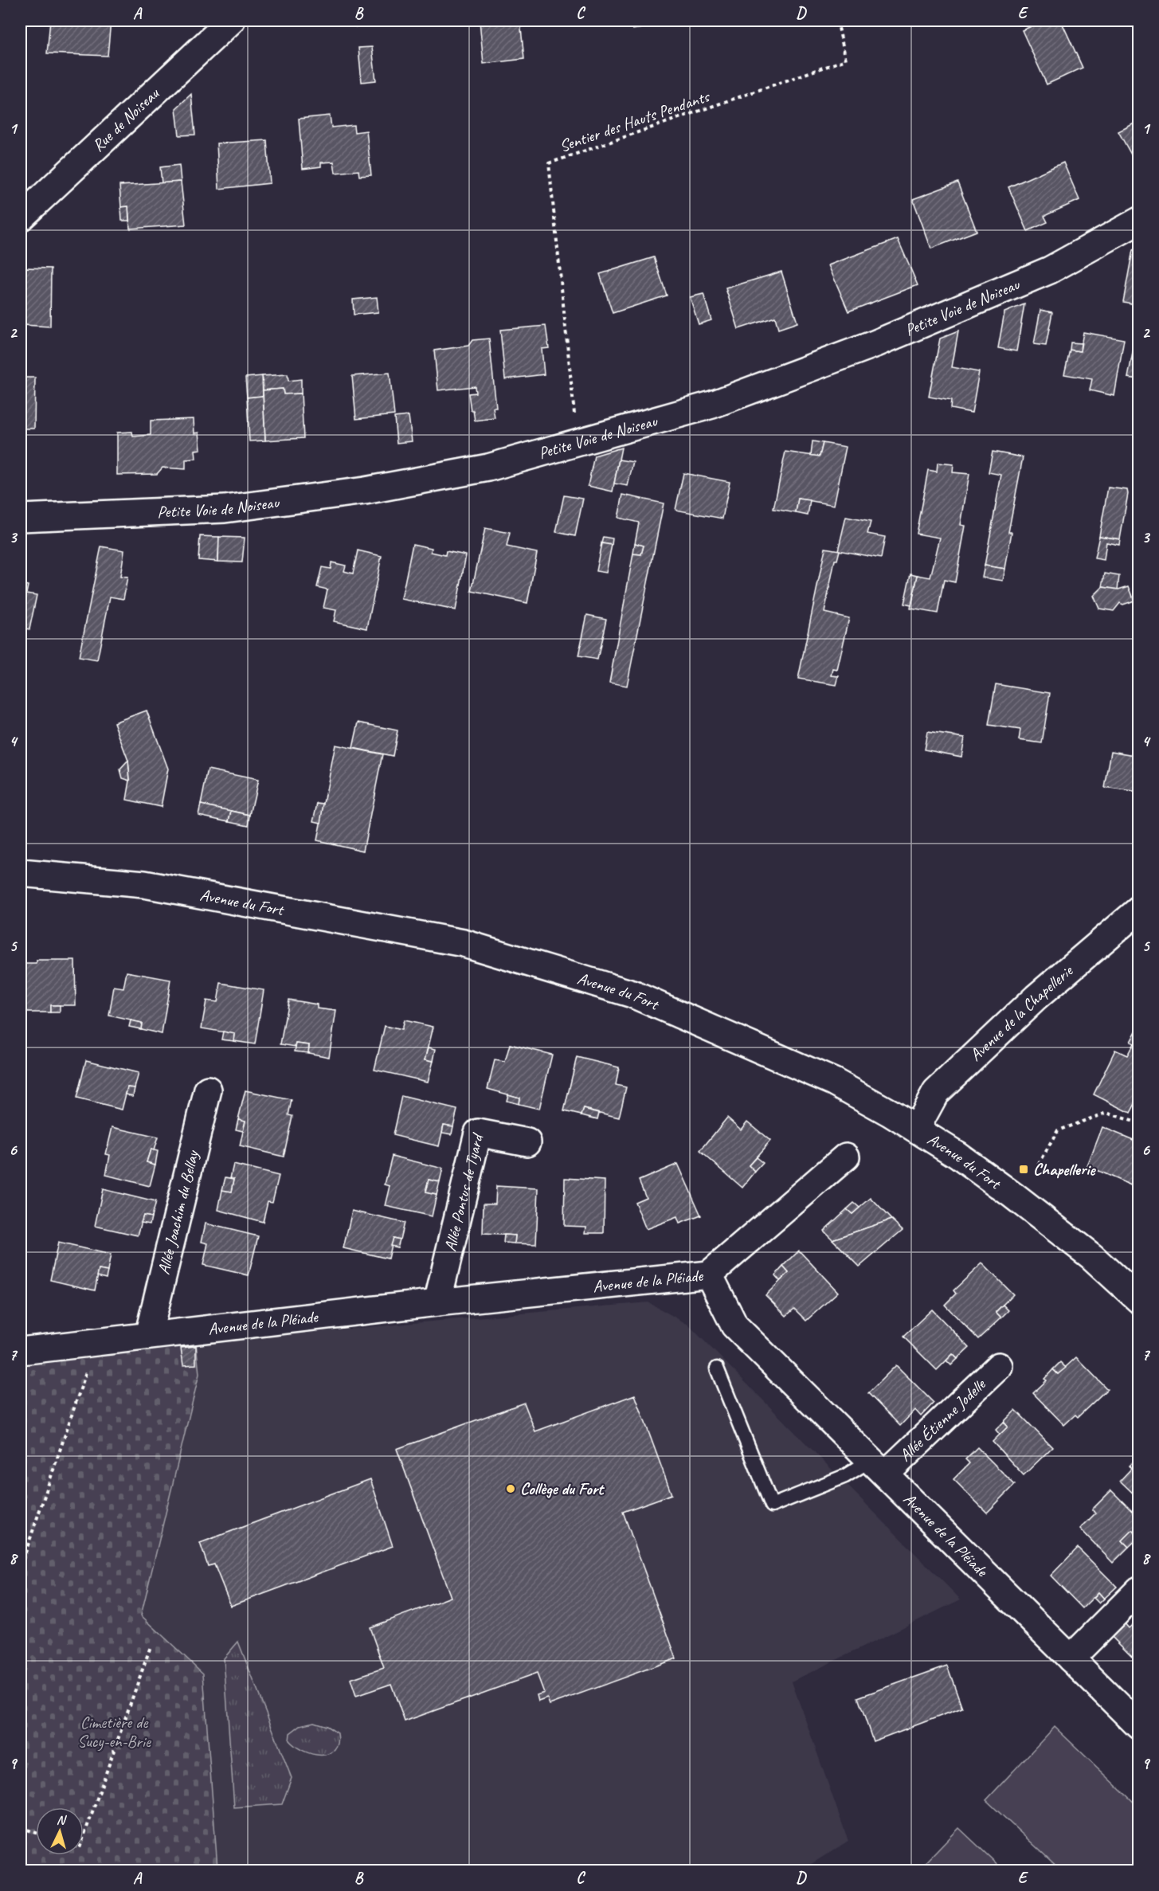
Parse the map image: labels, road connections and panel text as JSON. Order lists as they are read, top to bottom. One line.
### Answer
{"streets":{"street":["Rue de Noiseau","Petite Voie de Noiseau","Avenue du Fort","Avenue de la Chapellerie","Allée Pontus de Tyard","Allée Joachim du Bellay","Avenue de la Pléiade","Allée Étienne Jodelle"],"path":["Sentier des Hauts Pendants"]},"crossings":[["Sentier des Hauts Pendants","Petite Voie de Noiseau"],["Avenue du Fort","Avenue de la Chapellerie"],["Allée Pontus de Tyard","Avenue de la Pléiade"],["Allée Joachim du Bellay","Avenue de la Pléiade"],["Avenue de la Pléiade","Allée Étienne Jodelle"]],"parks":["Cimetière de Sucy-en-Brie"],"places":{"transit":["Chapellerie"],"other":["Collège du Fort"]},"north":"top","grid":{"columns":["A","B","C","D","E"],"rows":["1","2","3","4","5","6","7","8","9"]}}
